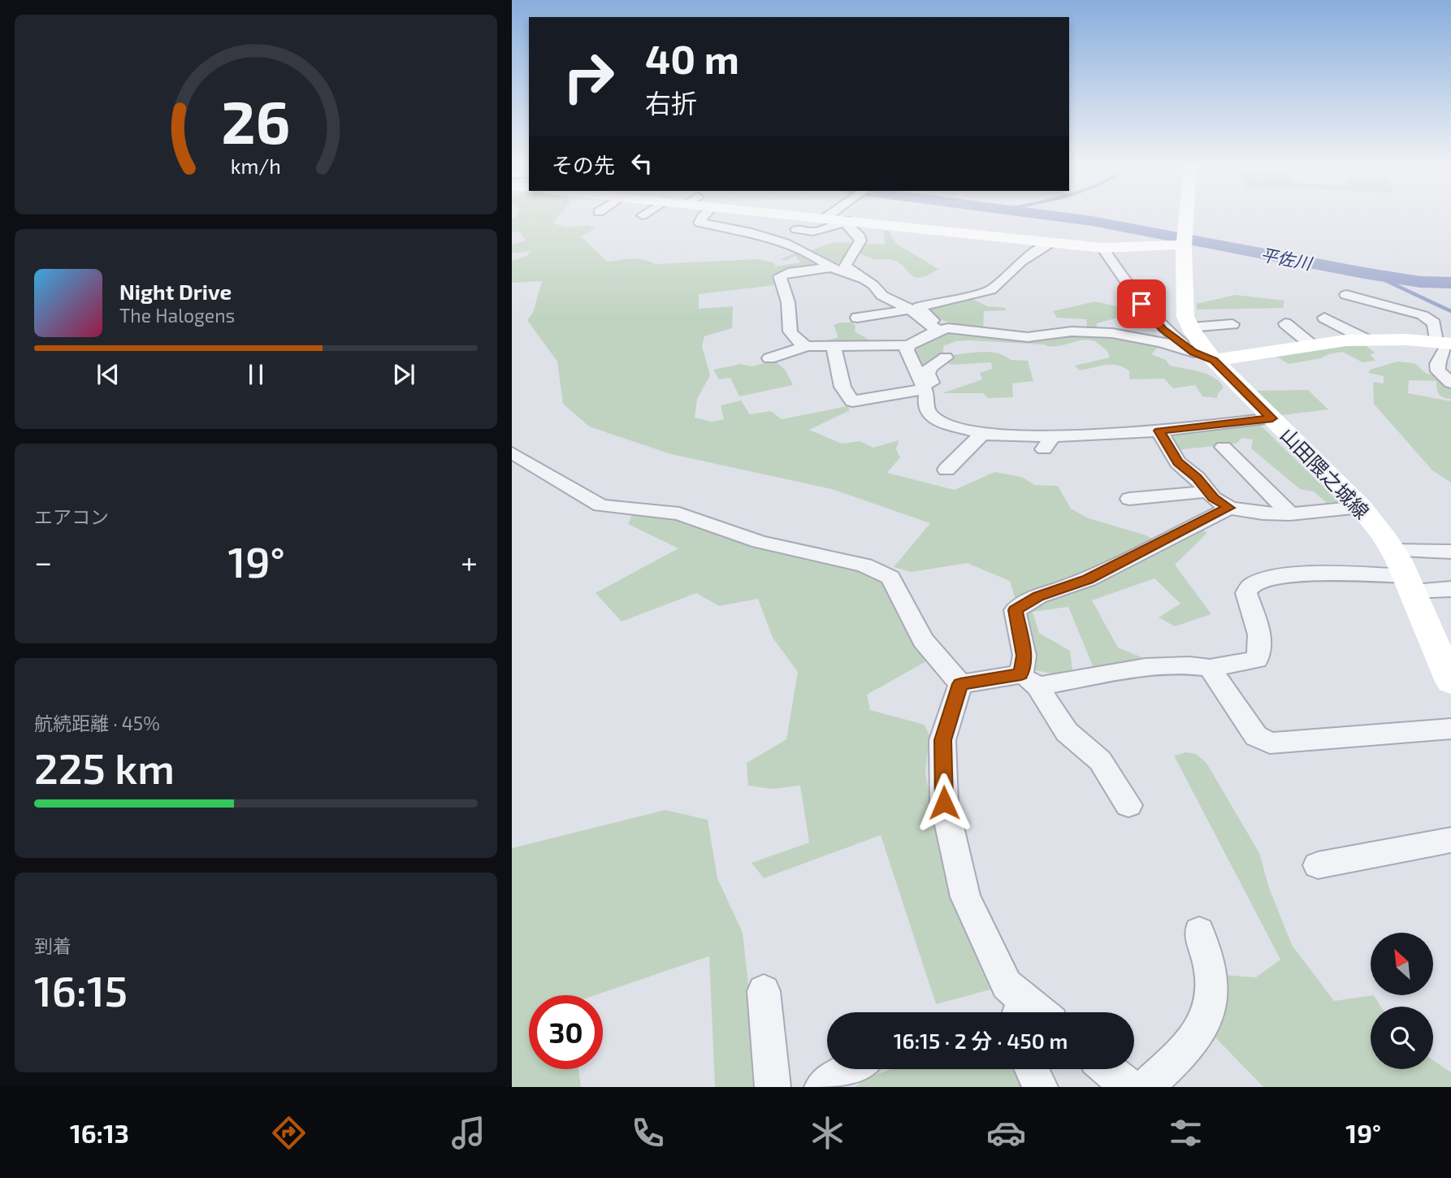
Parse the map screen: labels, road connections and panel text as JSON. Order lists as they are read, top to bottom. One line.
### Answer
{"streets":{"main road":["山田隈之城線"]},"water":["平佐川"],"north":"top left","page":{"turn":["40 m","右折"],"then":"その先","song":["Night Drive","The Halogens"],"tile":["エアコン",["航続距離 · 45%","225 km"],["到着","16:15"]],"heat":["−","19°","+"],"limit":"30","trip":"16:15 · 2 分 · 450 m","tabs":["16:13","19°"],"gauge":["26","km/h"]}}
